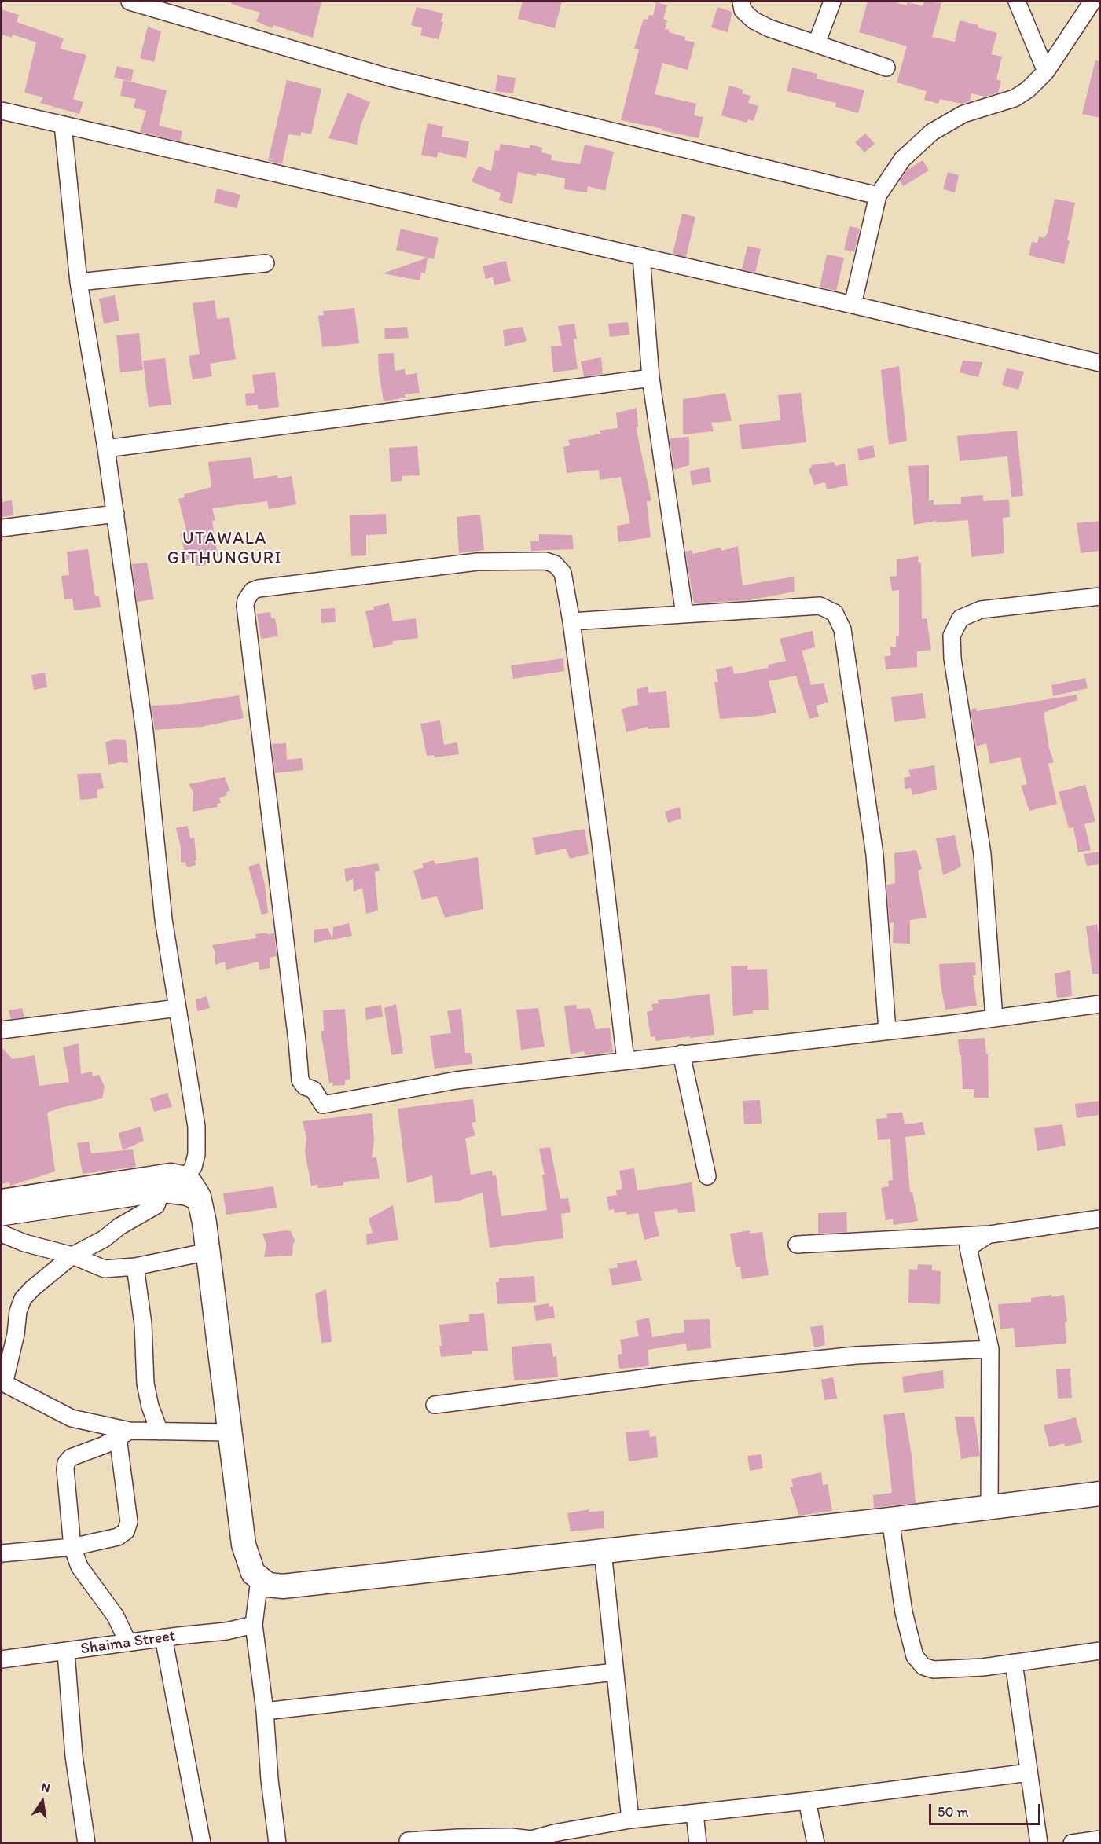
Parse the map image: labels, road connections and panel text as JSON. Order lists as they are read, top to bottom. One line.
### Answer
{"streets":{"street":["Shaima Street"]},"districts":["UTAWALA GITHUNGURI"],"scale_bar":"50 m","north":"top"}
